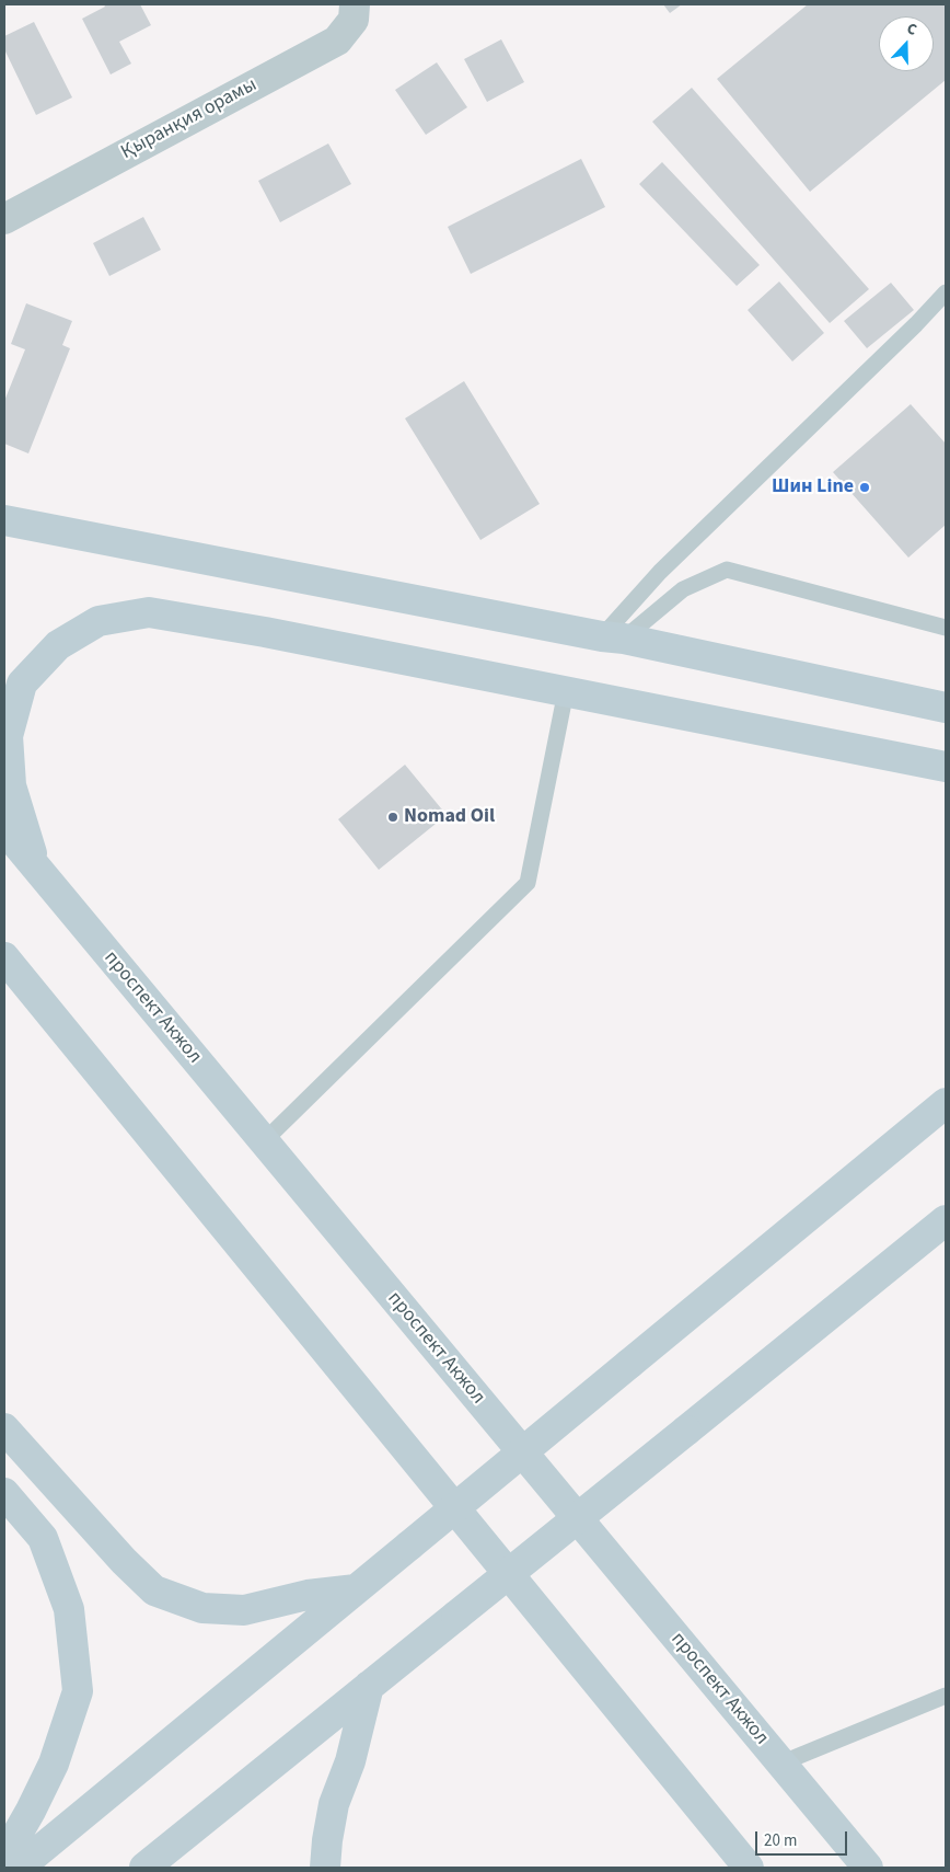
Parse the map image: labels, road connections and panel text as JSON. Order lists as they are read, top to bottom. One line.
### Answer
{"streets":{"main road":["проспект Акжол"],"street":["Қыранқия орамы"]},"places":["Шин Line","Nomad Oil"],"scale_bar":"20 m","north":"top"}
